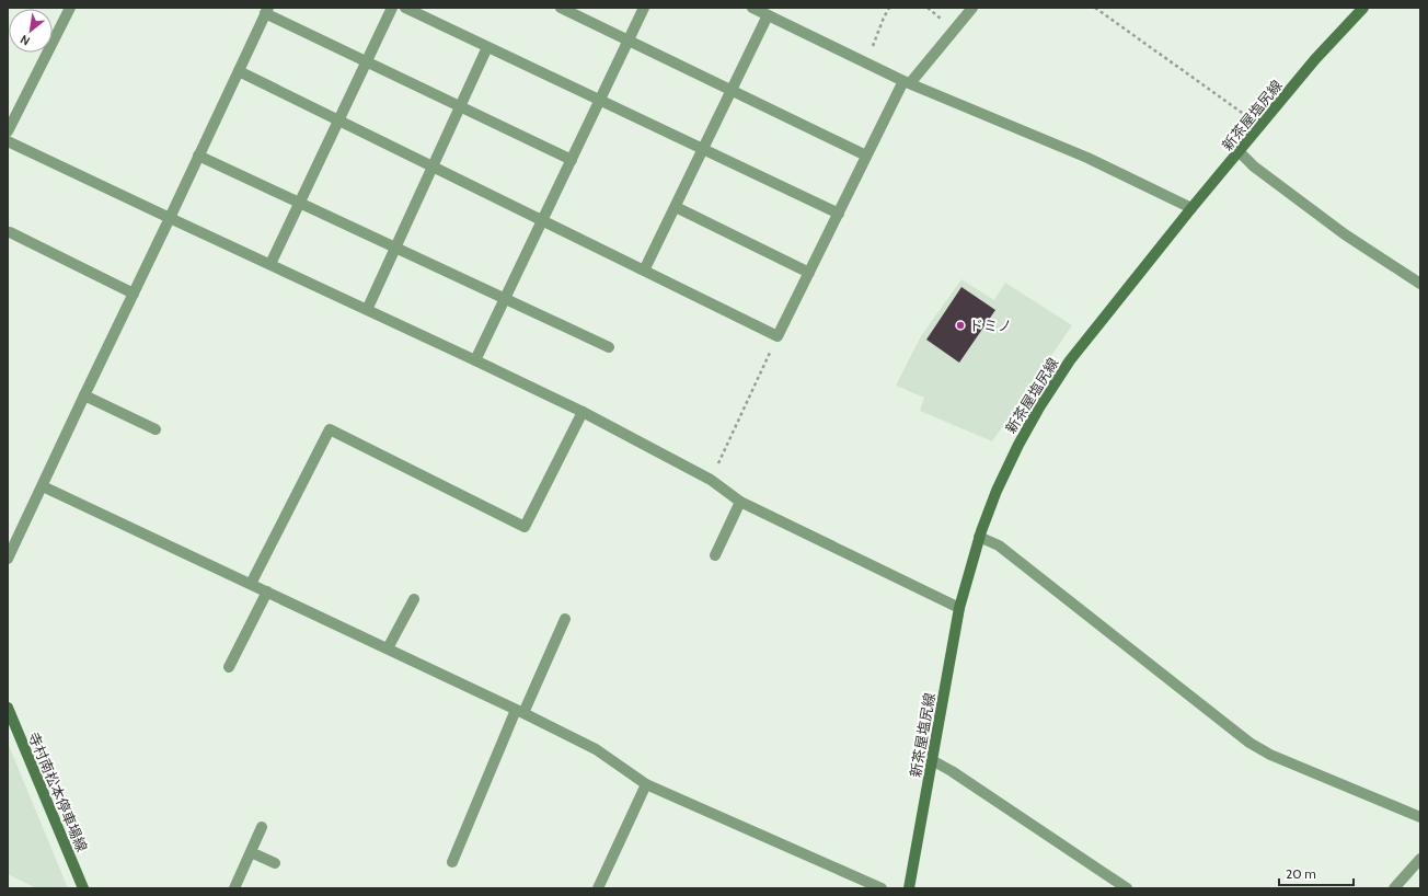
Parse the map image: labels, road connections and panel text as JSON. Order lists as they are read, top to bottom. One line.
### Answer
{"streets":{"main road":["新茶屋塩尻線","寺村南松本停車場線"]},"places":["ドミノ"],"scale_bar":"20 m","north":"bottom left"}
